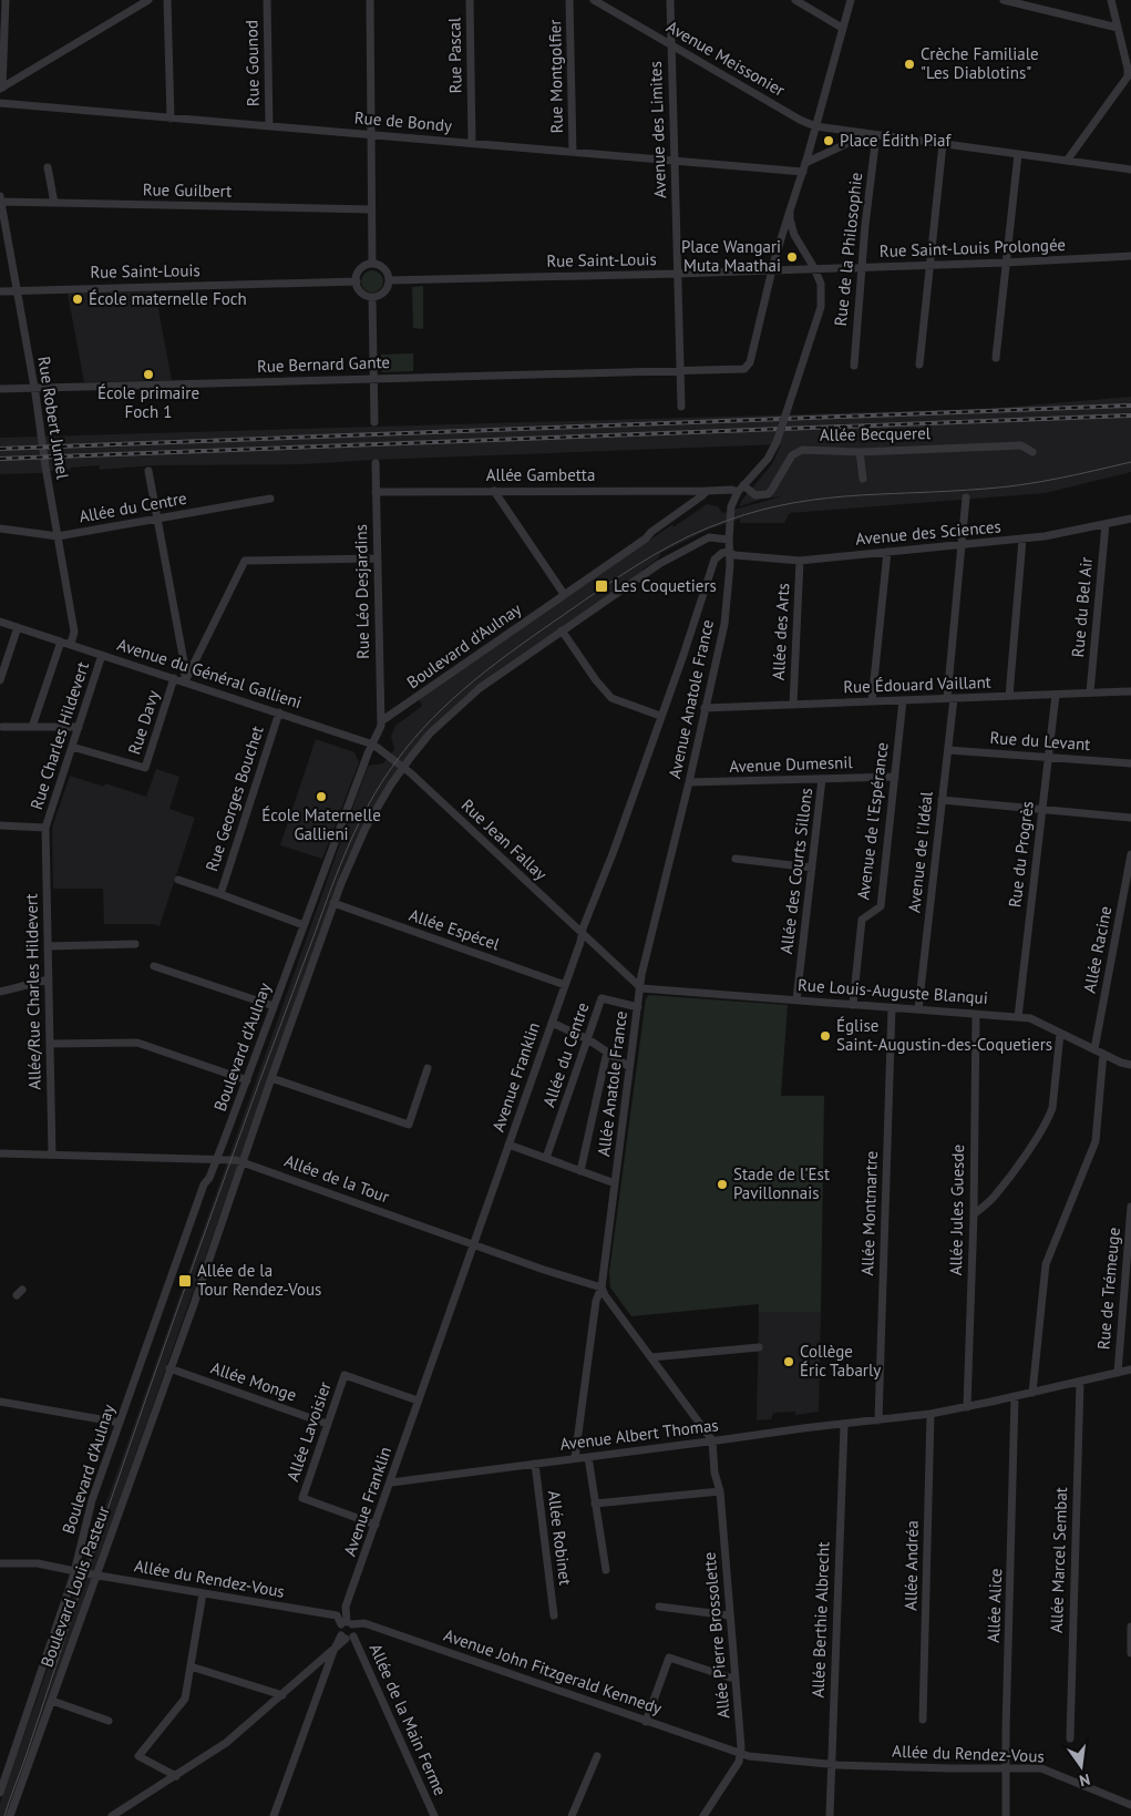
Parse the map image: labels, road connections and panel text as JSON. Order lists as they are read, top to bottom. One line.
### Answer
{"streets":{"street":["Rue Pascal","Avenue Meissonier","Rue Gounod","Rue Montgolfier","Rue de Bondy","Avenue des Limites","Rue Guilbert","Rue Saint-Louis Prolongée","Rue de la Philosophie","Rue Saint-Louis","Rue Bernard Gante","Rue Robert Jumel","Allée Becquerel","Allée Gambetta","Allée du Centre","Avenue des Sciences","Rue Léo Desjardins","Rue du Bel Air","Allée des Arts","Boulevard d'Aulnay","Avenue du Général Gallieni","Rue Édouard Vaillant","Avenue Anatole France","Rue Davy","Rue Charles Hildevert","Rue du Levant","Avenue Dumesnil","Rue Georges Bouchet","Avenue de l'Espérance","Rue Jean Fallay","Avenue de l'Idéal","Rue du Progrès","Allée des Courts Sillons","Allée Espécel","Allée Racine","Allée/Rue Charles Hildevert","Rue Louis-Auguste Blanqui","Avenue Franklin","Allée Anatole France","Allée de la Tour","Allée Jules Guesde","Allée Montmartre","Rue de Trémeuge","Allée Monge","Allée Lavoisier","Avenue Albert Thomas","Allée Robinet","Allée Marcel Sembat","Allée Andréa","Allée du Rendez-Vous","Boulevard Louis Pasteur","Allée Alice","Allée Berthie Albrecht","Allée Pierre Brossolette","Avenue John Fitzgerald Kennedy","Allée de la Main Ferme"]},"crossings":[["Rue Pascal","Rue de Bondy"],["Avenue Meissonier","Avenue des Limites"],["Avenue Meissonier","Rue de la Philosophie"],["Rue Gounod","Rue de Bondy"],["Rue Montgolfier","Rue de Bondy"],["Rue de Bondy","Avenue des Limites"],["Avenue des Limites","Rue Saint-Louis"],["Avenue des Limites","Rue Bernard Gante"],["Rue Guilbert","Rue Robert Jumel"],["Rue Saint-Louis Prolongée","Rue de la Philosophie"],["Rue Saint-Louis Prolongée","Rue Saint-Louis"],["Rue Saint-Louis Prolongée","Avenue Anatole France"],["Rue Saint-Louis","Rue Bernard Gante"],["Rue Saint-Louis","Rue Robert Jumel"],["Rue Saint-Louis","Avenue Anatole France"],["Rue Bernard Gante","Rue Robert Jumel"],["Rue Robert Jumel","Allée du Centre"],["Rue Robert Jumel","Avenue du Général Gallieni"],["Allée Becquerel","Avenue Anatole France"],["Allée Gambetta","Rue Léo Desjardins"],["Allée Gambetta","Boulevard d'Aulnay"],["Allée du Centre","Allée Anatole France"],["Avenue des Sciences","Rue du Bel Air"],["Avenue des Sciences","Allée des Arts"],["Avenue des Sciences","Avenue Anatole France"],["Avenue des Sciences","Avenue de l'Idéal"],["Avenue des Sciences","Avenue Franklin"],["Rue Léo Desjardins","Boulevard d'Aulnay"],["Rue du Bel Air","Rue Édouard Vaillant"],["Allée des Arts","Rue Édouard Vaillant"],["Boulevard d'Aulnay","Avenue du Général Gallieni"],["Boulevard d'Aulnay","Rue Georges Bouchet"],["Boulevard d'Aulnay","Allée de la Tour"],["Boulevard d'Aulnay","Allée du Rendez-Vous"],["Avenue du Général Gallieni","Rue Davy"],["Avenue du Général Gallieni","Rue Charles Hildevert"],["Avenue du Général Gallieni","Rue Georges Bouchet"],["Avenue du Général Gallieni","Rue Jean Fallay"],["Rue Édouard Vaillant","Avenue Anatole France"],["Rue Édouard Vaillant","Avenue de l'Espérance"],["Rue Édouard Vaillant","Avenue de l'Idéal"],["Rue Édouard Vaillant","Rue du Progrès"],["Avenue Anatole France","Avenue Dumesnil"],["Avenue Anatole France","Rue Jean Fallay"],["Avenue Anatole France","Rue Louis-Auguste Blanqui"],["Avenue Anatole France","Avenue Franklin"],["Avenue Anatole France","Allée Anatole France"],["Rue Davy","Rue Charles Hildevert"],["Rue Charles Hildevert","Allée/Rue Charles Hildevert"],["Rue du Levant","Avenue de l'Idéal"],["Rue du Levant","Rue du Progrès"],["Avenue Dumesnil","Avenue de l'Espérance"],["Avenue Dumesnil","Allée des Courts Sillons"],["Avenue de l'Espérance","Rue Louis-Auguste Blanqui"],["Rue Jean Fallay","Rue Louis-Auguste Blanqui"],["Rue Jean Fallay","Avenue Franklin"],["Rue Jean Fallay","Allée Anatole France"],["Avenue de l'Idéal","Rue Louis-Auguste Blanqui"],["Rue du Progrès","Rue Louis-Auguste Blanqui"],["Allée des Courts Sillons","Rue Louis-Auguste Blanqui"],["Allée Espécel","Avenue Franklin"],["Allée Racine","Rue Louis-Auguste Blanqui"],["Allée/Rue Charles Hildevert","Allée de la Tour"],["Rue Louis-Auguste Blanqui","Allée Anatole France"],["Rue Louis-Auguste Blanqui","Allée Jules Guesde"],["Rue Louis-Auguste Blanqui","Allée Montmartre"],["Avenue Franklin","Allée de la Tour"],["Avenue Franklin","Allée Lavoisier"],["Avenue Franklin","Avenue Albert Thomas"],["Avenue Franklin","Avenue John Fitzgerald Kennedy"],["Allée Anatole France","Allée de la Tour"],["Allée Anatole France","Avenue Albert Thomas"],["Allée Jules Guesde","Avenue Albert Thomas"],["Allée Montmartre","Avenue Albert Thomas"],["Rue de Trémeuge","Avenue Albert Thomas"],["Allée Monge","Allée Lavoisier"],["Allée Monge","Boulevard Louis Pasteur"],["Avenue Albert Thomas","Allée Robinet"],["Avenue Albert Thomas","Allée Marcel Sembat"],["Avenue Albert Thomas","Allée Andréa"],["Avenue Albert Thomas","Allée Alice"],["Avenue Albert Thomas","Allée Berthie Albrecht"],["Avenue Albert Thomas","Allée Pierre Brossolette"],["Allée du Rendez-Vous","Boulevard Louis Pasteur"],["Allée du Rendez-Vous","Allée Alice"],["Allée du Rendez-Vous","Allée Berthie Albrecht"],["Allée du Rendez-Vous","Avenue John Fitzgerald Kennedy"],["Allée Berthie Albrecht","Avenue John Fitzgerald Kennedy"],["Allée Pierre Brossolette","Avenue John Fitzgerald Kennedy"]],"places":{"other":["Crèche Familiale \"Les Diablotins\"","Place Édith Piaf","Place Wangari Muta Maathai","École maternelle Foch","École primaire Foch 1","École Maternelle Gallieni","Église Saint-Augustin-des-Coquetiers","Stade de l'Est Pavillonnais","Collège Éric Tabarly"],"transit":["Les Coquetiers","Allée de la Tour Rendez-Vous"]},"north":"bottom"}
